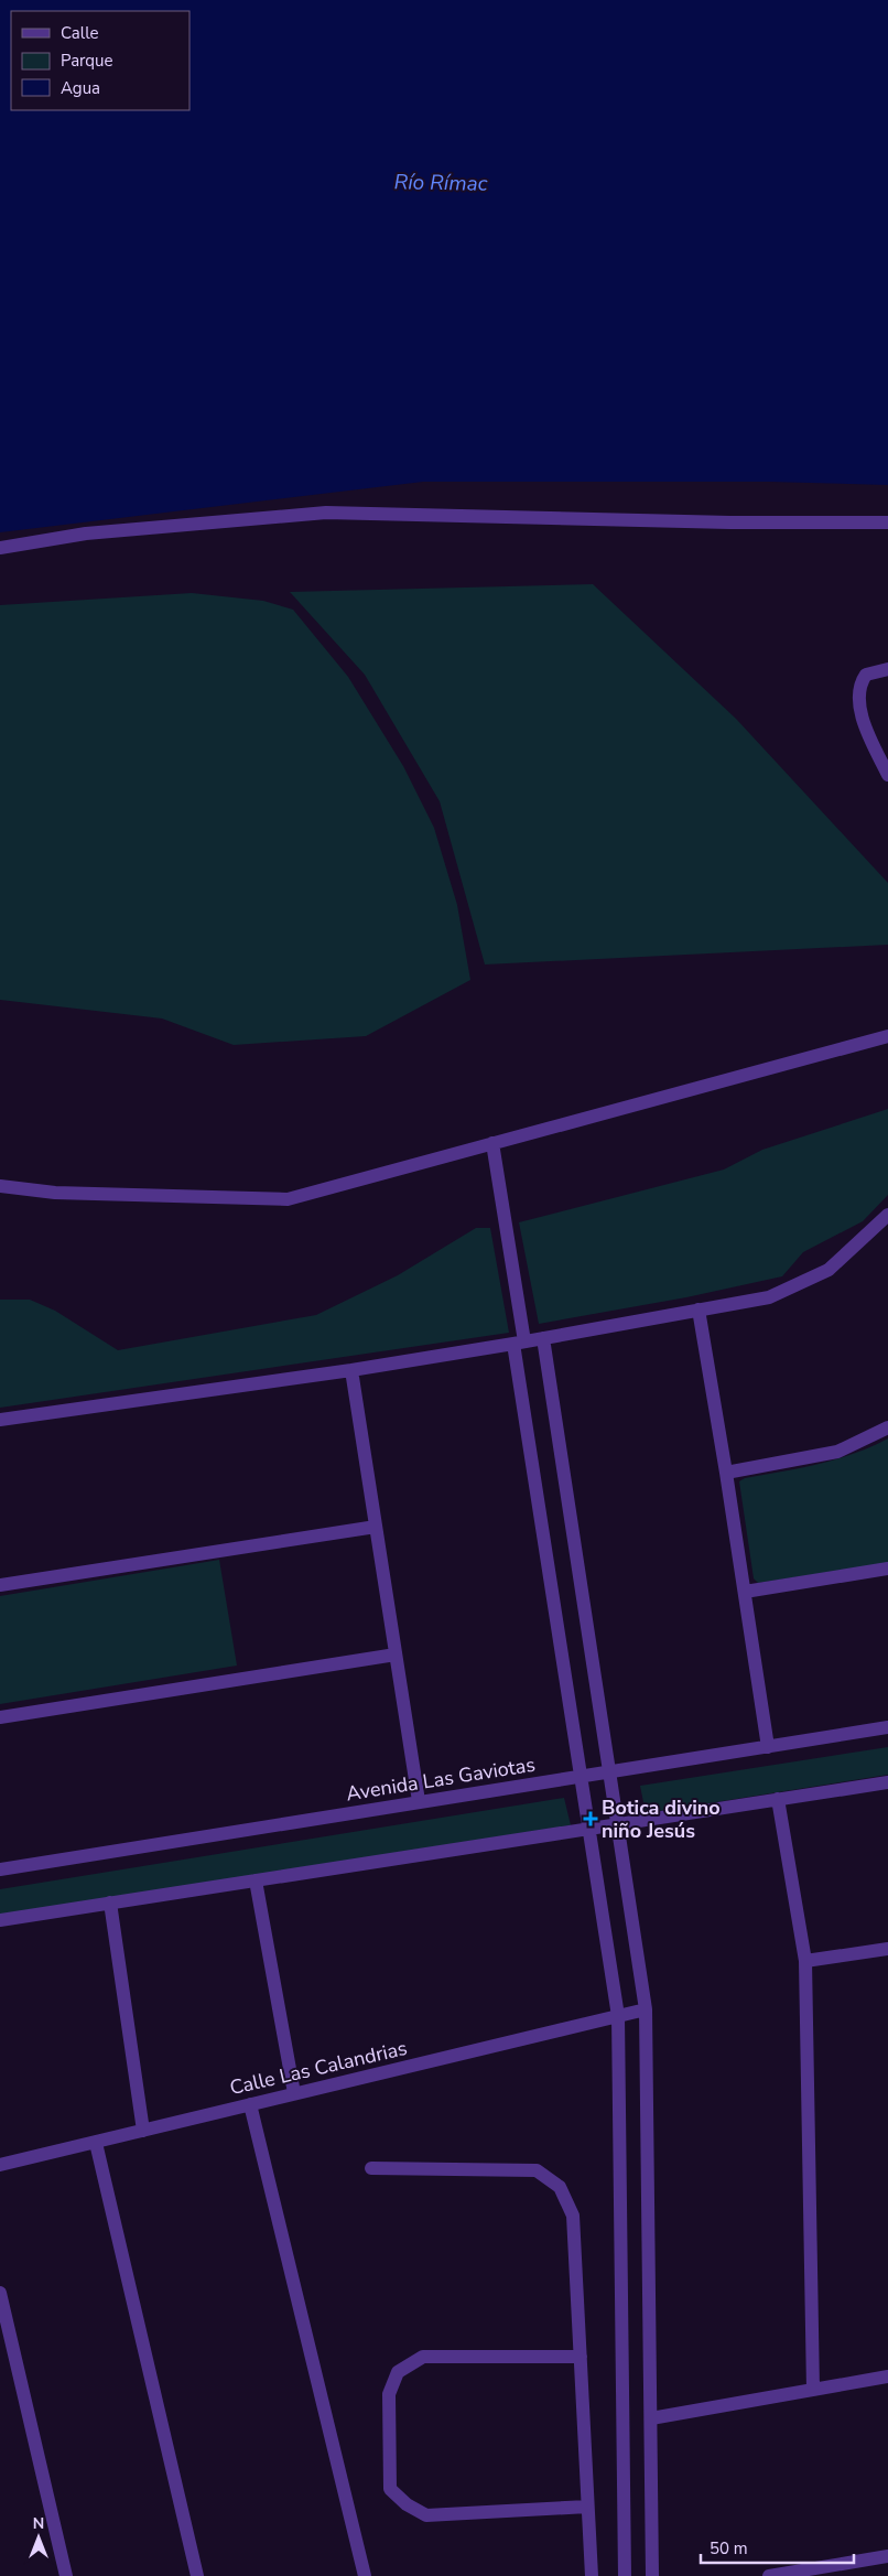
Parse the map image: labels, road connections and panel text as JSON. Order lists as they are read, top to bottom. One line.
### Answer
{"streets":{"street":["Avenida Las Gaviotas","Calle Las Calandrias"]},"water":["Río Rímac"],"places":{"health":["Botica divino niño Jesús"]},"legend":["Calle","Parque","Agua"],"scale_bar":"50 m","north":"top"}
